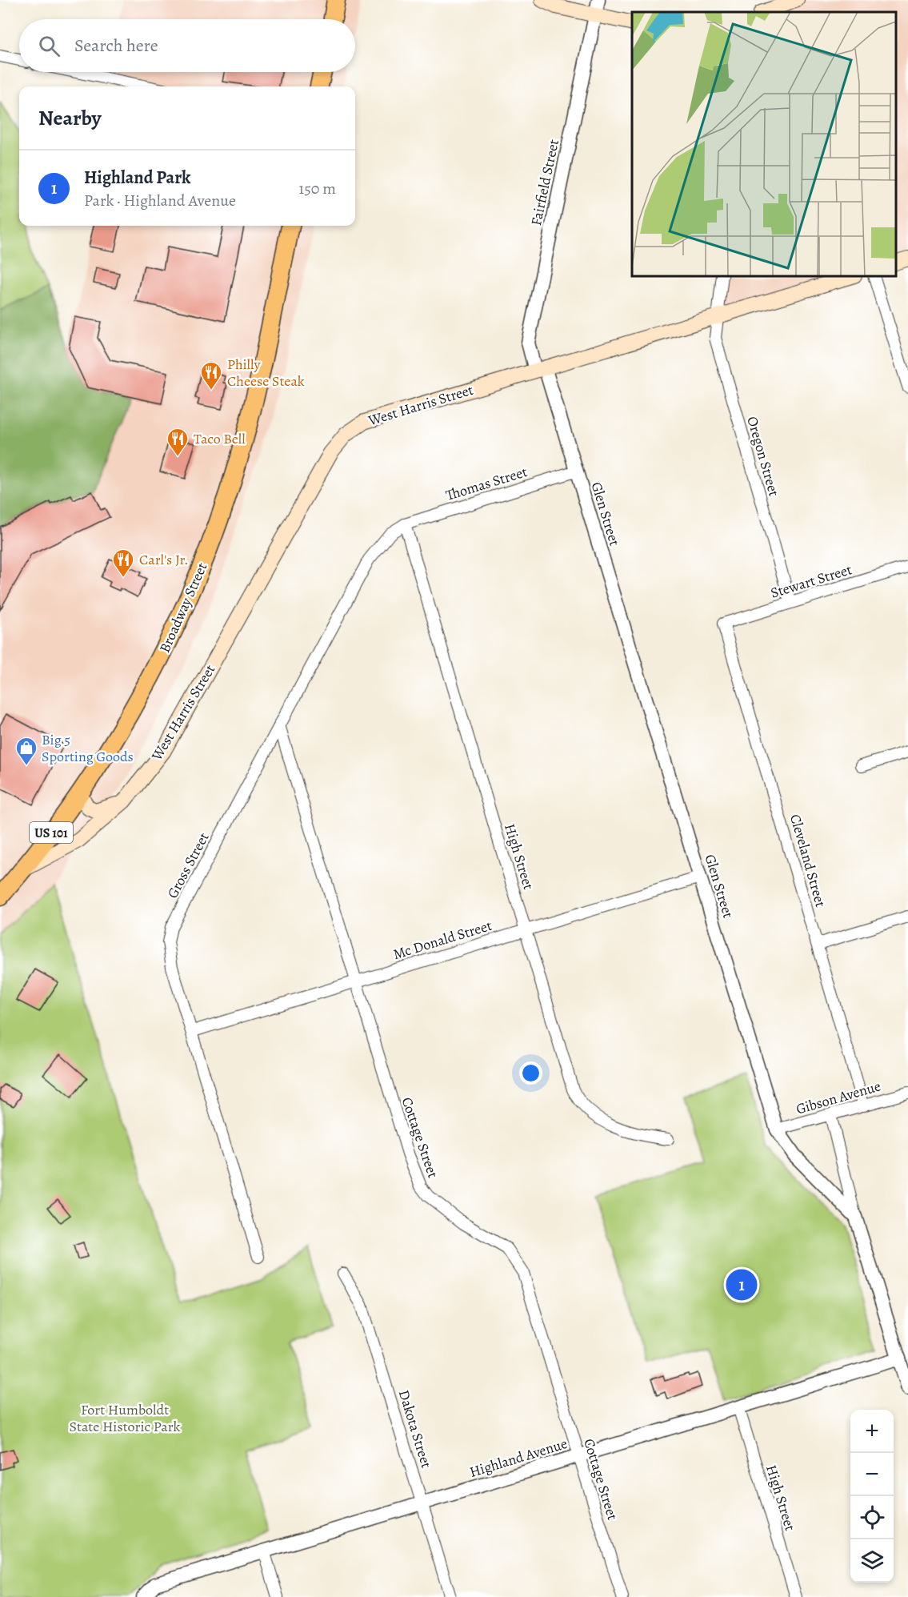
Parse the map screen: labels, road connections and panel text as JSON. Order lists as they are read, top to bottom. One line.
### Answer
{"streets":{"highway":["Broadway Street","US 101"],"main road":["West Harris Street"],"street":["Fairfield Street","Oregon Street","Thomas Street","Glen Street","Stewart Street","High Street","Cleveland Street","Gross Street","Mc Donald Street","Gibson Avenue","Cottage Street","Dakota Street","Highland Avenue"]},"crossings":[["Fairfield Street","West Harris Street"],["Fairfield Street","Glen Street"],["West Harris Street","Oregon Street"],["West Harris Street","Glen Street"],["West Harris Street","Broadway Street"],["Oregon Street","Stewart Street"],["Thomas Street","Glen Street"],["Thomas Street","High Street"],["Thomas Street","Gross Street"],["Glen Street","Mc Donald Street"],["Glen Street","Gibson Avenue"],["Glen Street","Highland Avenue"],["Stewart Street","Cleveland Street"],["High Street","Gross Street"],["High Street","Mc Donald Street"],["High Street","Highland Avenue"],["Cleveland Street","Gibson Avenue"],["Gross Street","Mc Donald Street"],["Gross Street","Cottage Street"],["Mc Donald Street","Cottage Street"],["Cottage Street","Highland Avenue"],["Dakota Street","Highland Avenue"]],"parks":["Fort Humboldt State Historic Park"],"places":{"restaurant":["Philly Cheese Steak","Taco Bell","Carl's Jr."],"shop":["Big 5 Sporting Goods"]},"page":{"search":"Search here","heading":"Nearby","list":[{"mark":"1","name":"Highland Park","note":"Park · Highland Avenue","value":"150 m"}],"pins":"1","map_buttons":["+","−"]}}
